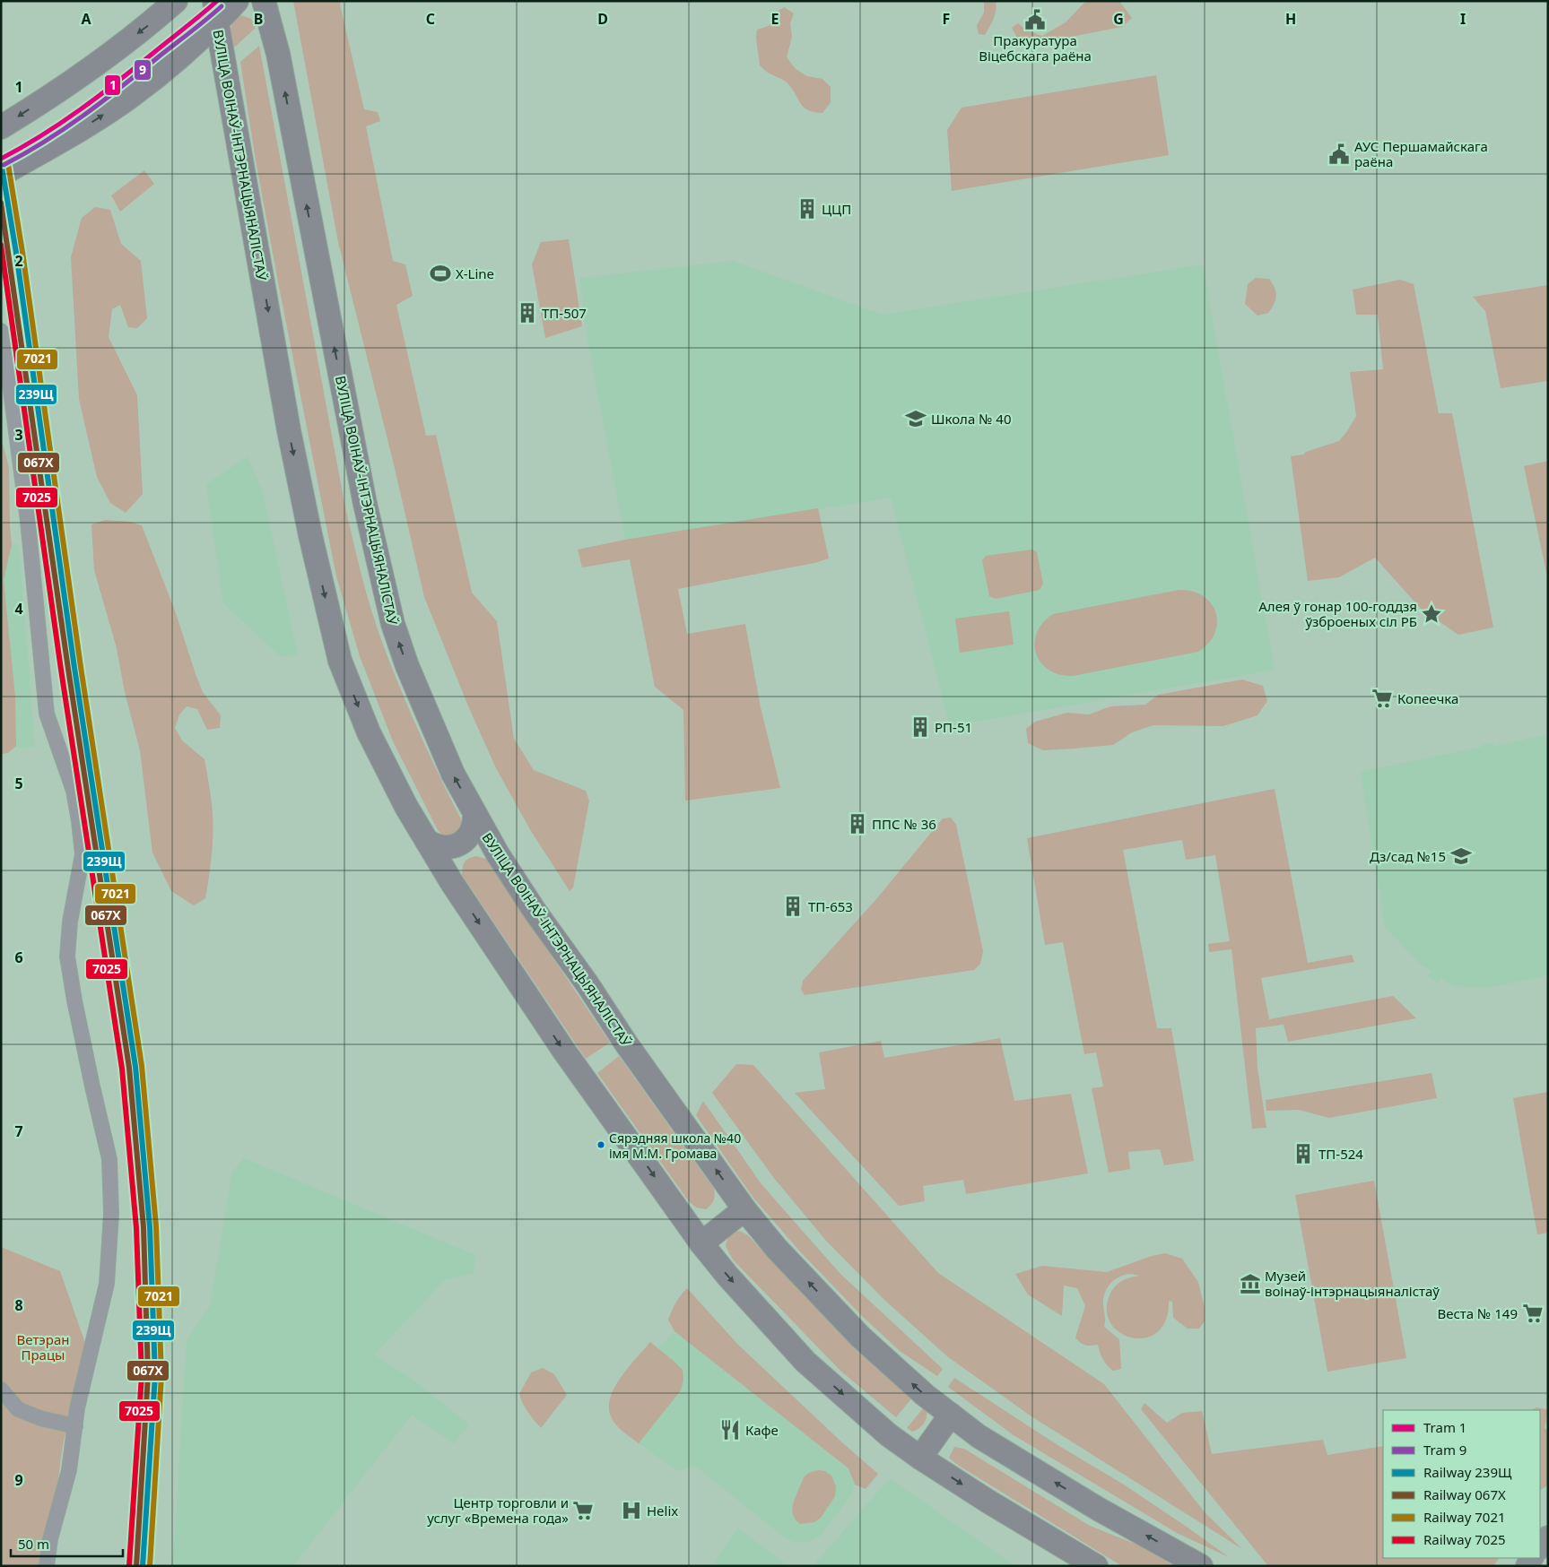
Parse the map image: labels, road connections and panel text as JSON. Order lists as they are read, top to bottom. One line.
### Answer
{"streets":{"main road":["ВУЛІЦА ВОІНАЎ-ІНТЭРНАЦЫЯНАЛІСТАЎ"]},"parks":["Ветэран Працы"],"places":{"public building":["Пракуратура Віцебскага раёна","АУС Першамайскага раёна"],"building":["ЦЦП","ТП-507","РП-51","ППС № 36","ТП-653","ТП-524"],"sports":["X-Line"],"school or university":["Школа № 40","Дз/сад №15"],"place":["Алея ў гонар 100-годдзя ўзброеных сіл РБ"],"supermarket":["Копеечка","Веста № 149","Центр торговли и услуг «Времена года»"],"other":["Сярэдняя школа №40 імя М.М. Громава"],"museum":["Музей воінаў-інтэрнацыяналістаў"],"restaurant":["Кафе"],"hospital":["Helix"]},"lines":["tram line 1","tram line 9","rail line 7021","rail line 239Щ","rail line 067Х","rail line 7025"],"legend":["Tram 1","Tram 9","Railway 239Щ","Railway 067Х","Railway 7021","Railway 7025"],"scale_bar":"50 m","grid":{"columns":["A","B","C","D","E","F","G","H","I"],"rows":["1","2","3","4","5","6","7","8","9"]}}
